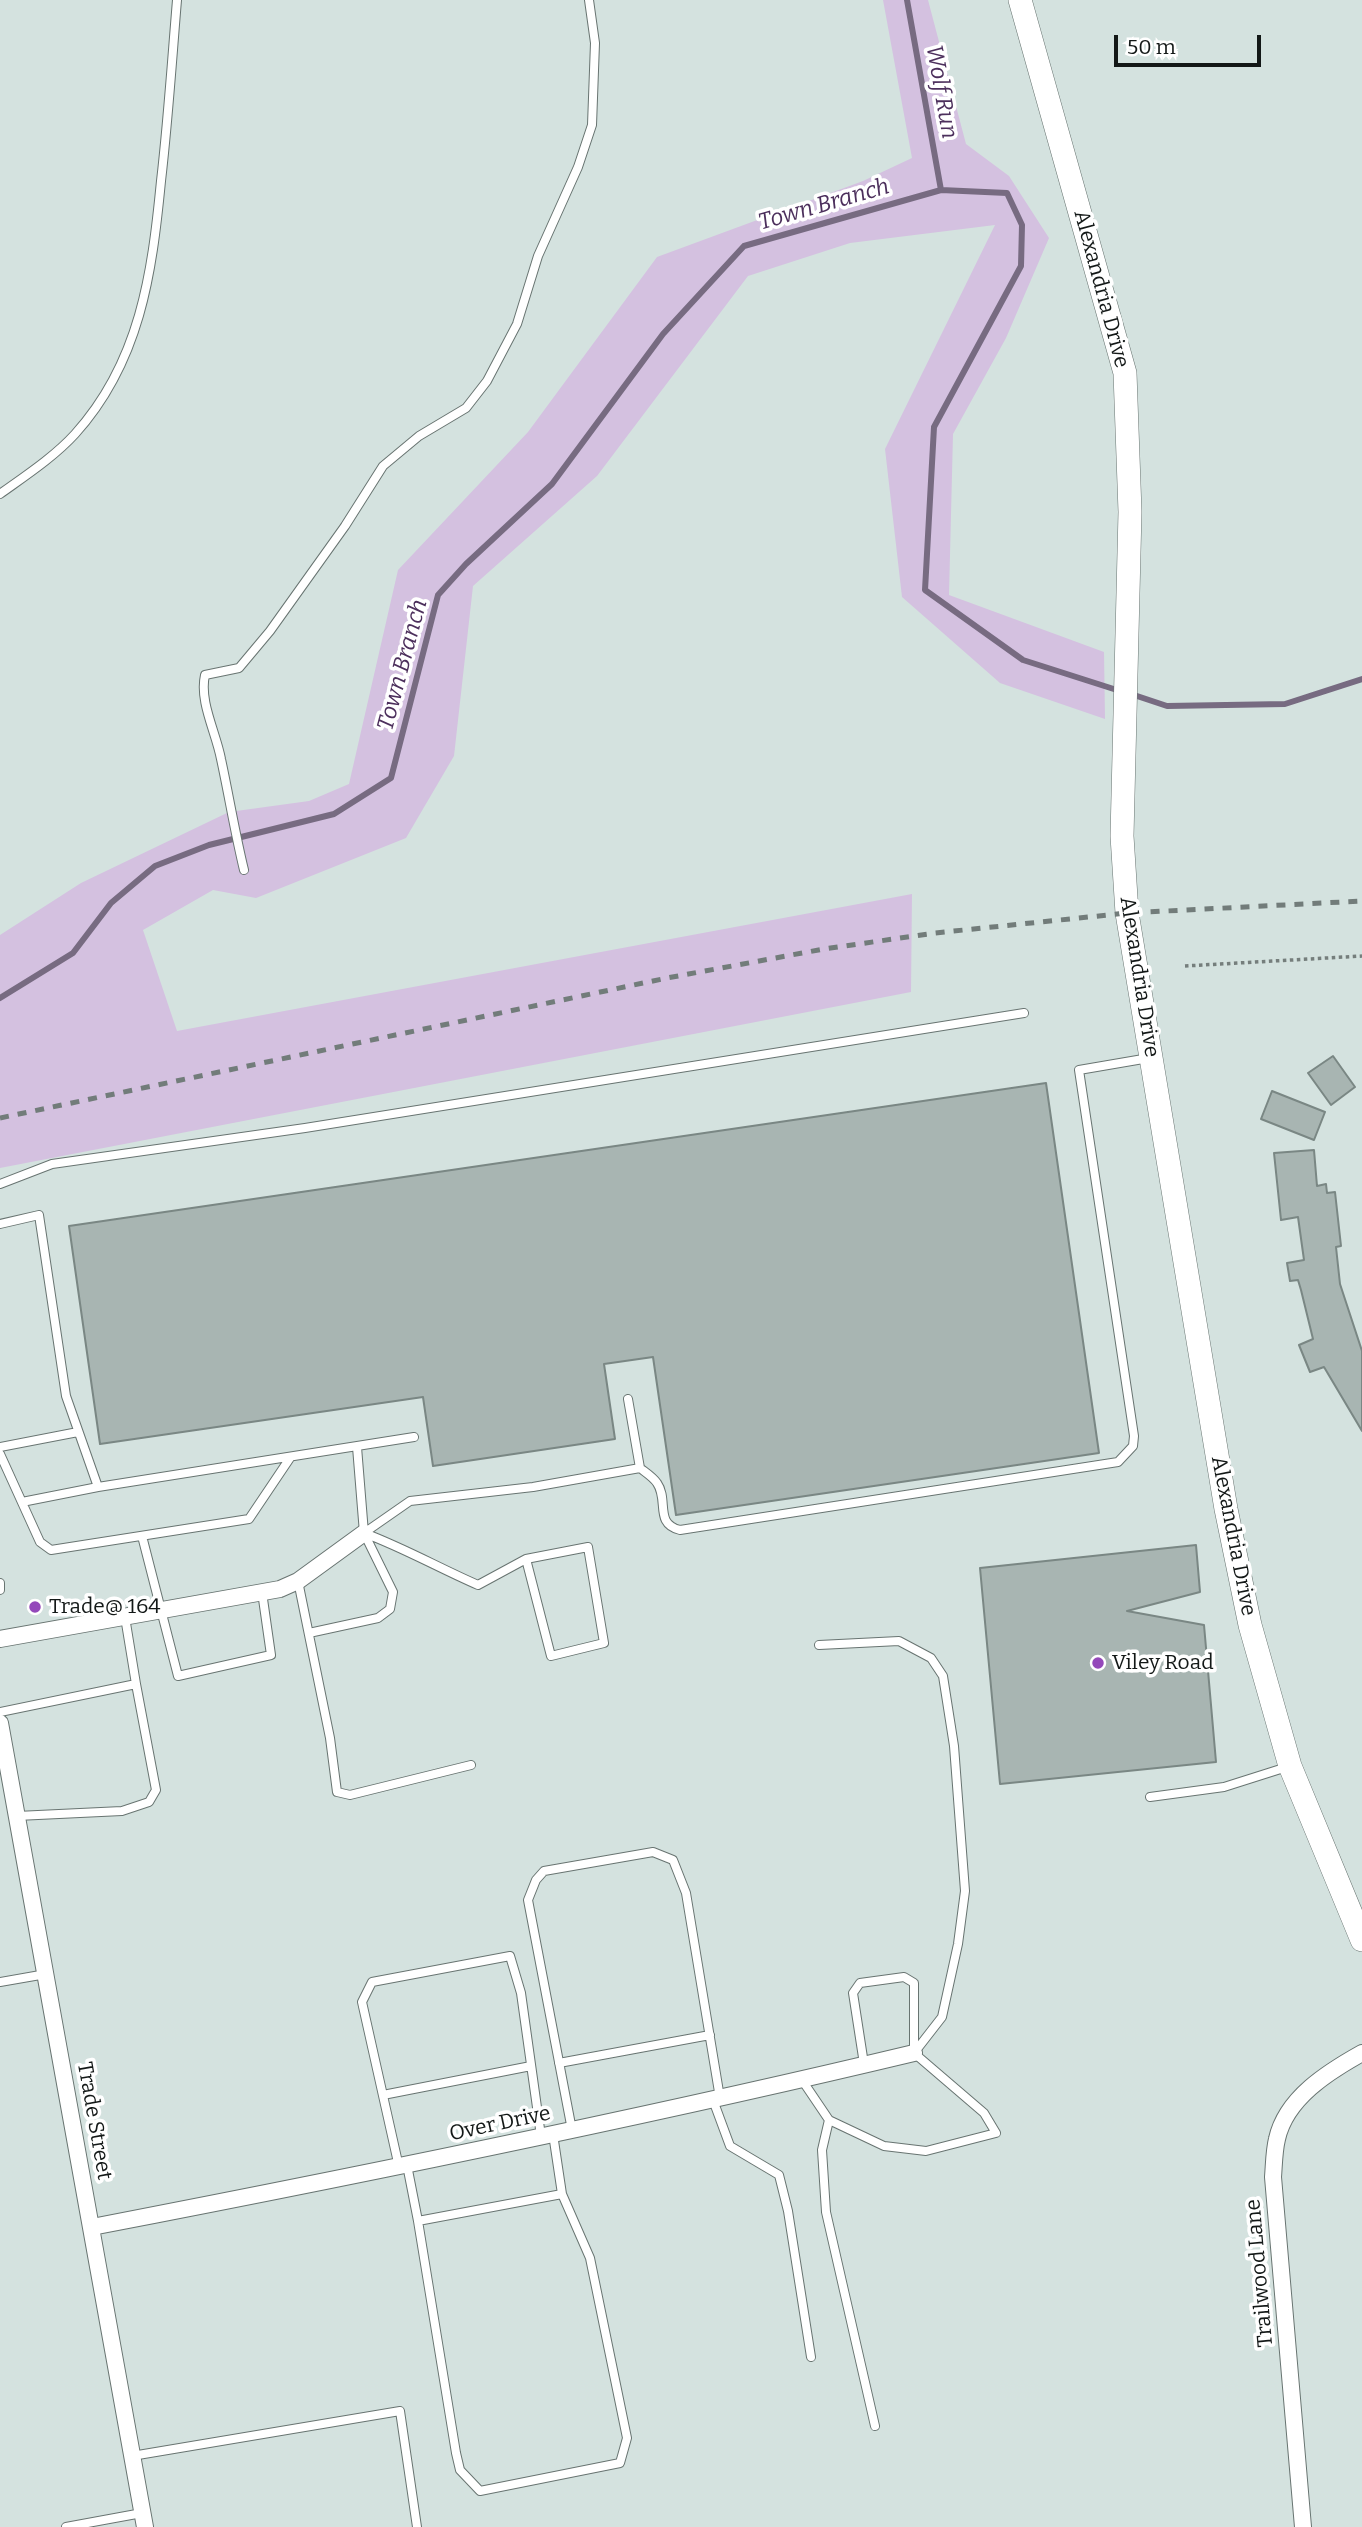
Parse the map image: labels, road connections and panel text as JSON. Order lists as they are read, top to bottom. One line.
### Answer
{"streets":{"street":["Alexandria Drive","Trade Street","Over Drive","Trailwood Lane"]},"crossings":[["Trade Street","Over Drive"]],"water":["Wolf Run","Town Branch"],"places":["Trade@ 164","Viley Road"],"scale_bar":"50 m"}
